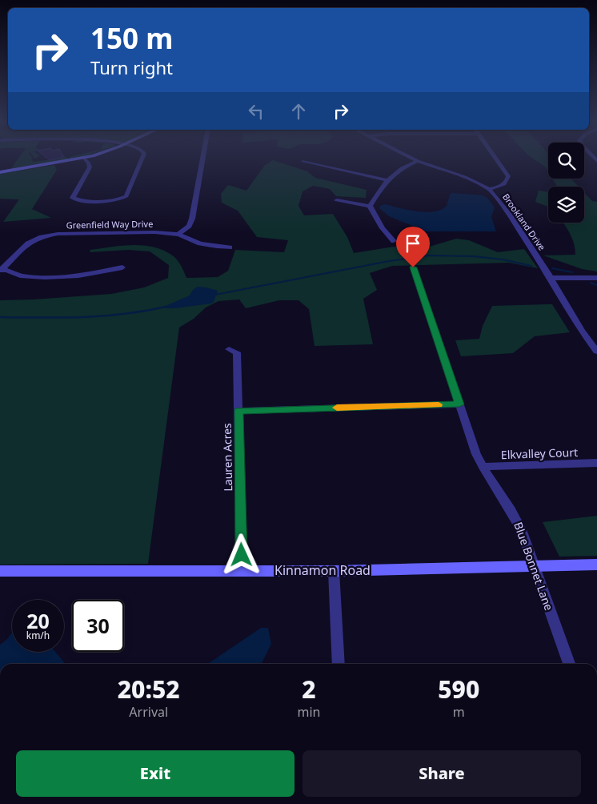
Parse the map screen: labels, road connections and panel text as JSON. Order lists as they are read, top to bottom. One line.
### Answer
{"streets":{"main road":["Kinnamon Road"],"street":["Brookland Drive","Greenfield Way Drive","Elkvalley Court","Lauren Acres","Blue Bonnet Lane"]},"crossings":[["Elkvalley Court","Blue Bonnet Lane"],["Lauren Acres","Kinnamon Road"],["Blue Bonnet Lane","Kinnamon Road"]],"page":{"turn":["150 m","Turn right"],"speed":"20 km/h","limit":"30","eta":["20:52","Arrival","2","min","590","m"],"buttons":["Exit","Share"]}}
